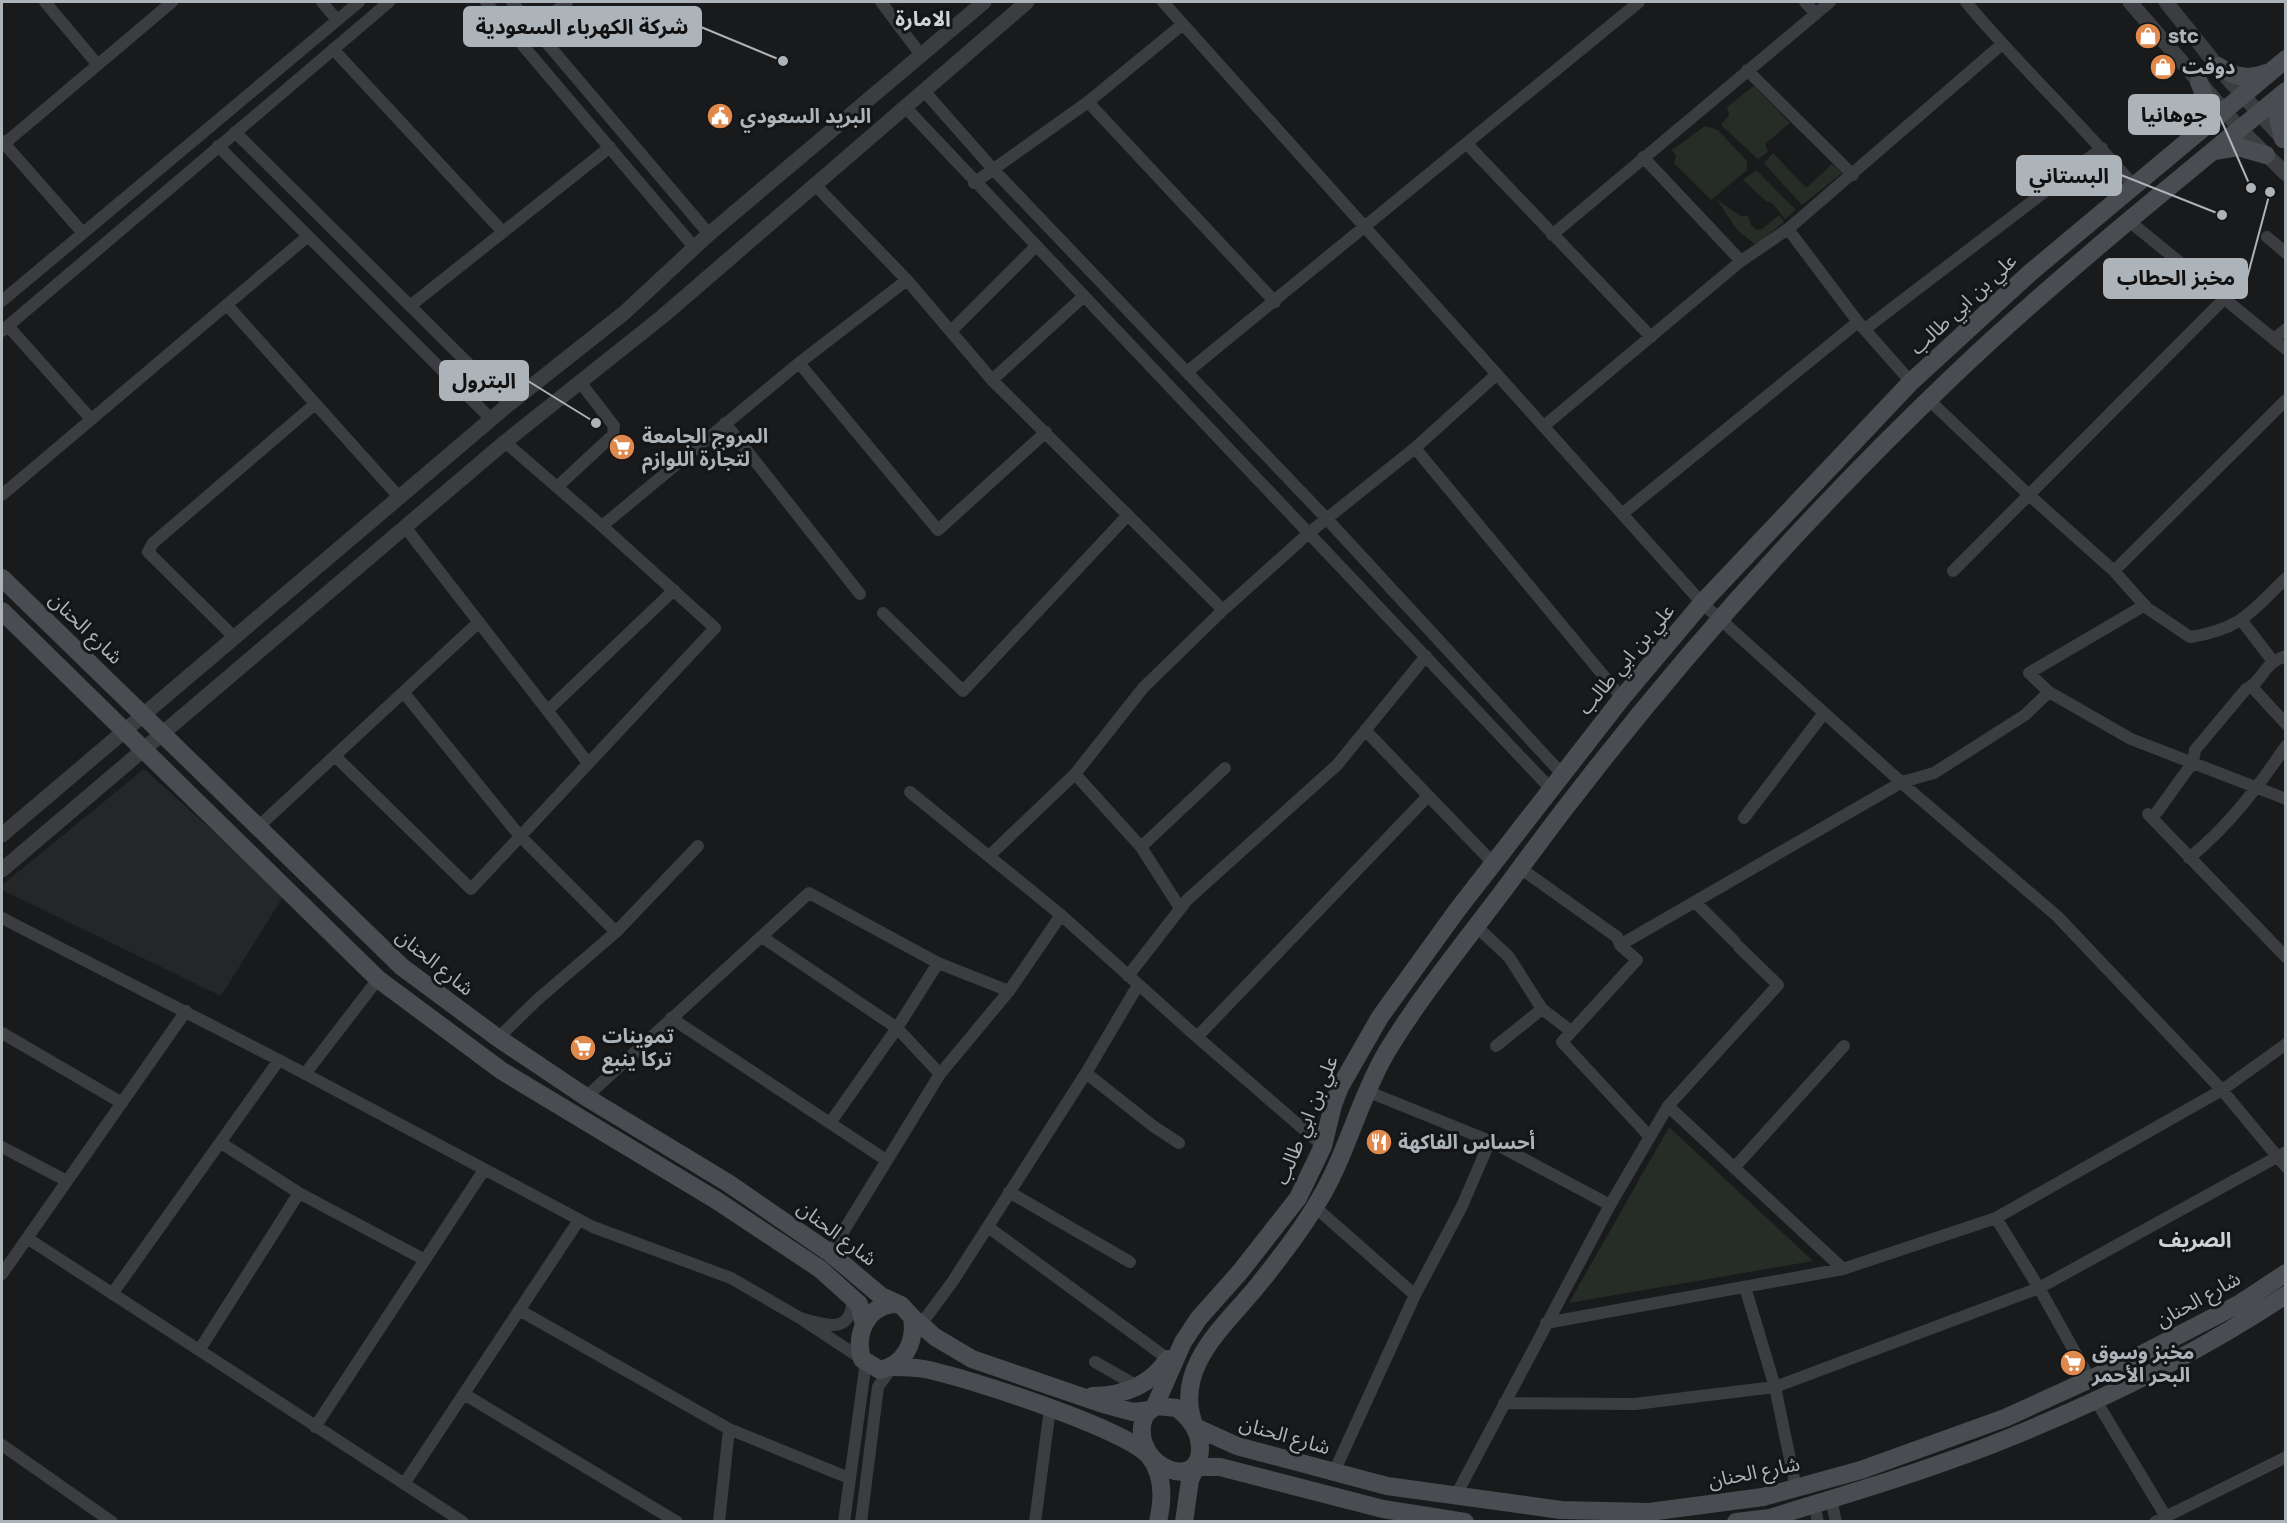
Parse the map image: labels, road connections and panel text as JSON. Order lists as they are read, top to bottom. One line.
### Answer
{"streets":{"main road":["علي بن ابي طالب","شارع الحنان"]},"crossings":[["علي بن ابي طالب","شارع الحنان"]],"districts":["الامارة","الصريف"],"places":{"shop":["stc","دوفت"],"other":["شركة الكهرباء السعودية","جوهانيا","مخبز الحطاب","البستاني","البترول"],"public building":["البريد السعودي"],"supermarket":["المروج الجامعة لتجارة اللوازم","تموينات تركا ينبع","مخبز وسوق البحر الأحمر"],"restaurant":["أحساس الفاكهة"]}}
